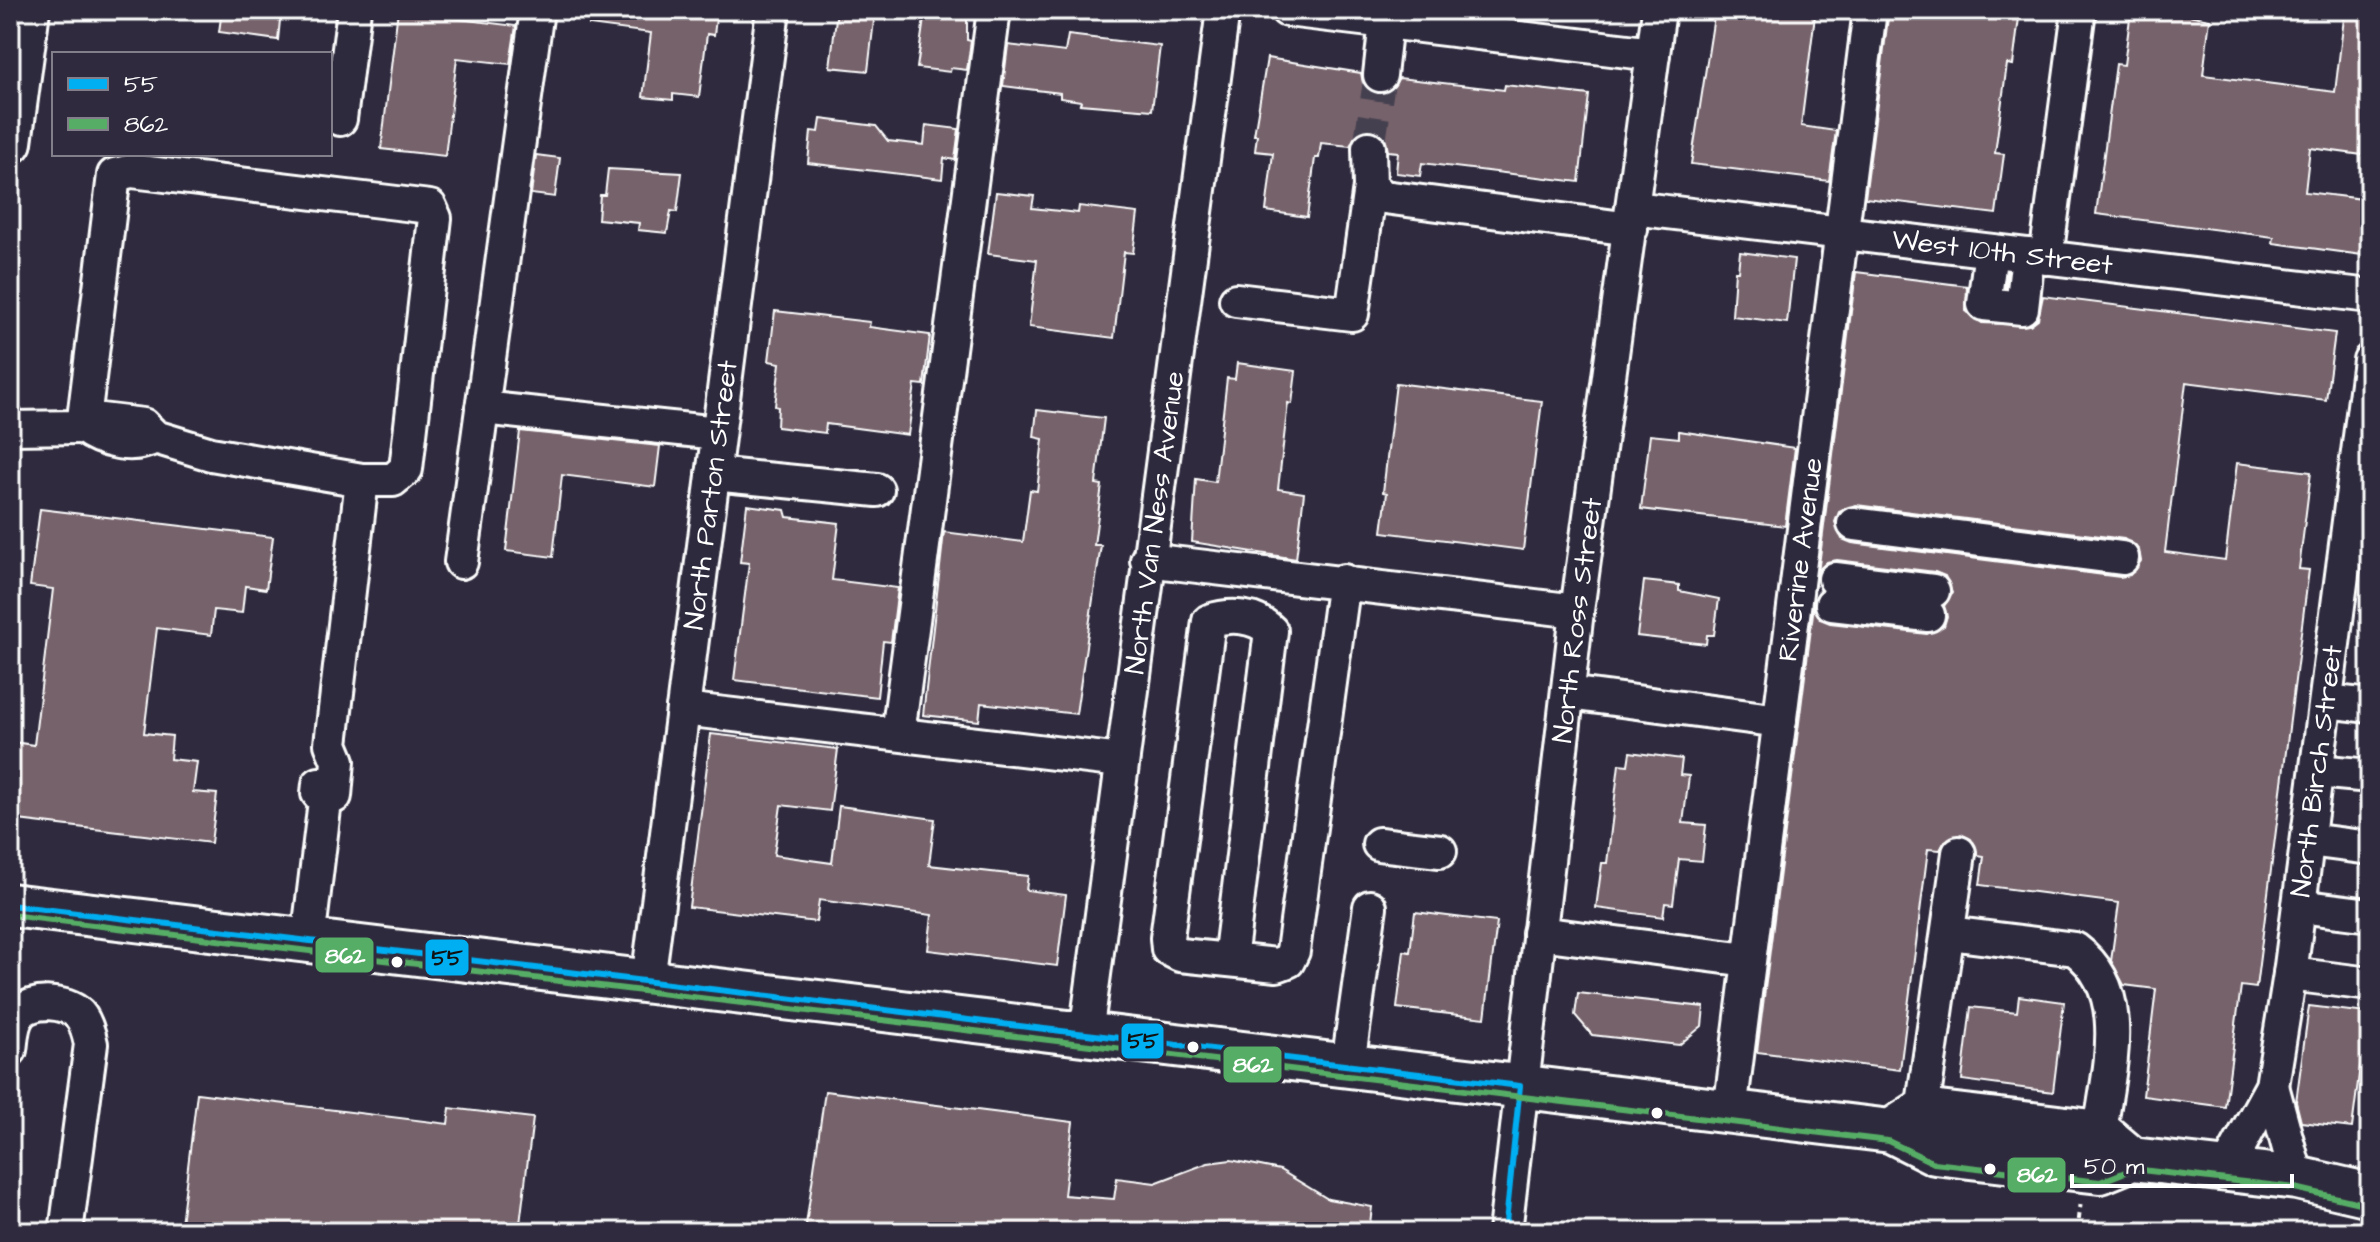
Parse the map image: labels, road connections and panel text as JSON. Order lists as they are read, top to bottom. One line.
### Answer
{"streets":{"street":["West 10th Street","North Parton Street","North Van Ness Avenue","Riverine Avenue","North Ross Street","North Birch Street"]},"crossings":[["West 10th Street","Riverine Avenue"],["West 10th Street","North Ross Street"]],"lines":["transit line 55","transit line 862"],"legend":["55","862"],"scale_bar":"50 m"}
